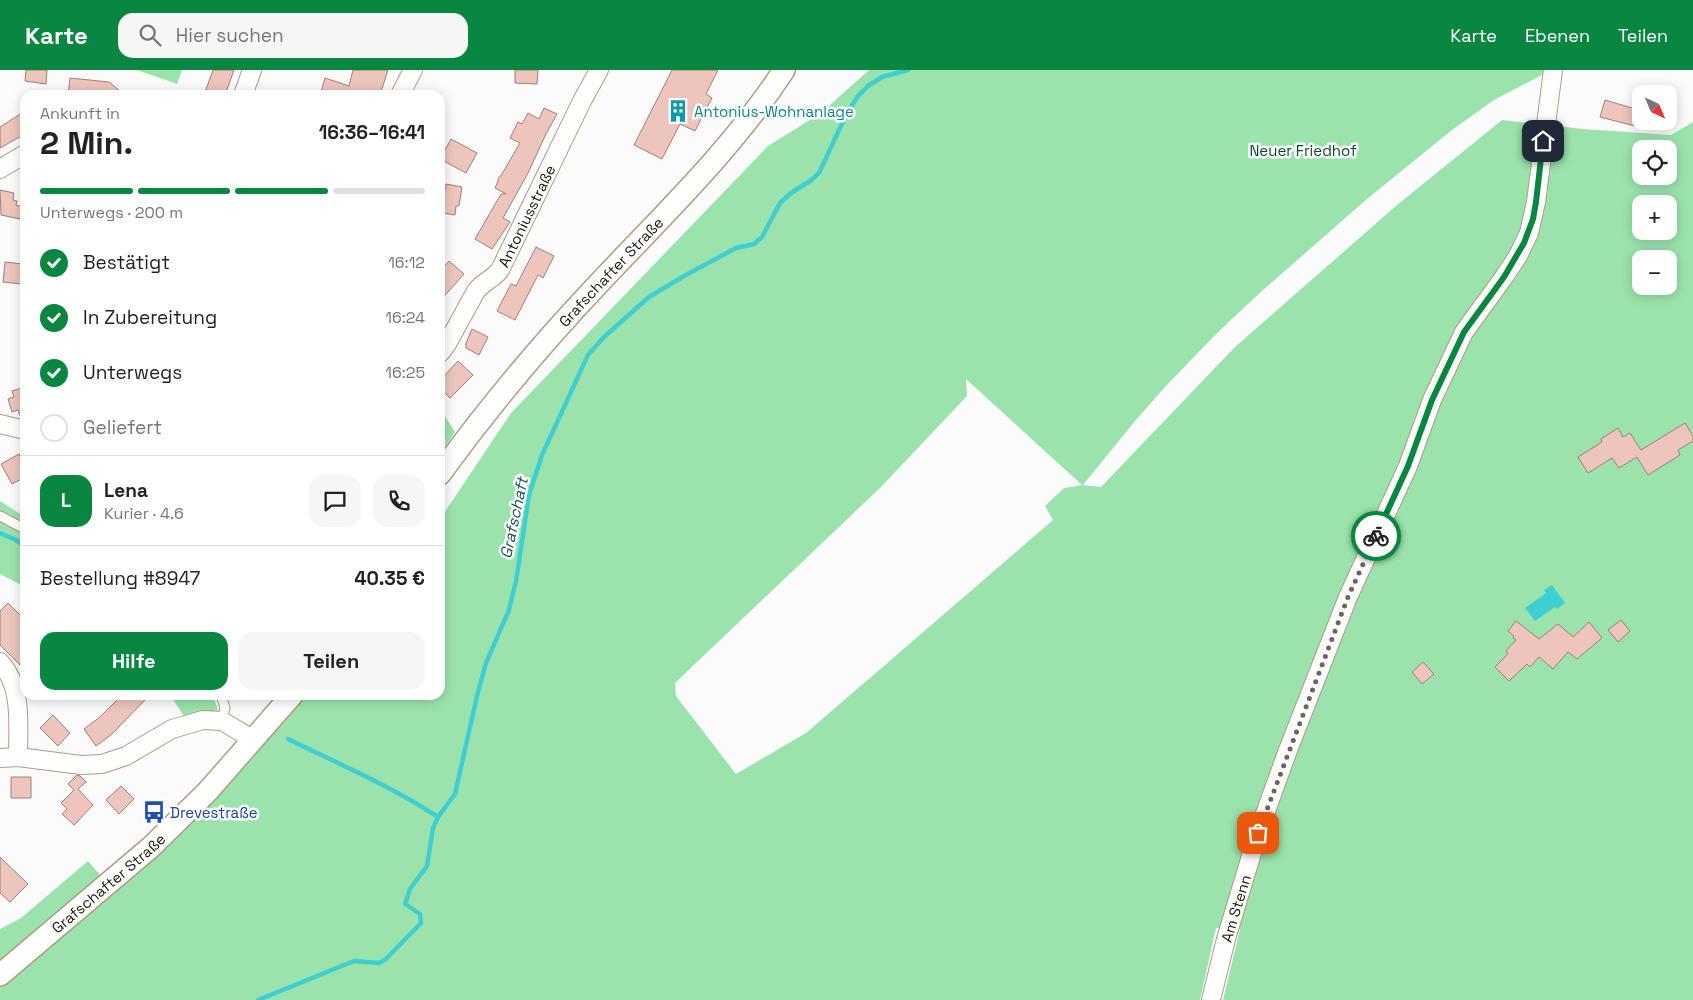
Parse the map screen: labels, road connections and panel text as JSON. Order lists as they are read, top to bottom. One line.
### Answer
{"streets":{"street":["Antoniusstraße","Grafschafter Straße","Am Stenn"]},"water":["Grafschaft"],"parks":["Neuer Friedhof"],"places":{"building":["Antonius-Wohnanlage"],"bus stop":["Drevestraße"]},"north":"bottom right","page":{"header":"Karte","search":"Hier suchen","nav":["Karte","Ebenen","Teilen"],"map_buttons":["+","−"],"heading":["2 Min.","Ankunft in","16:36–16:41"],"panel":["Lena","Kurier · 4.6","Bestellung #8947","40.35 €"],"bar":"Unterwegs · 200 m","list":[["Bestätigt","16:12"],["In Zubereitung","16:24"],["Unterwegs","16:25"],"Geliefert"],"round":"L","buttons":["Hilfe","Teilen"]}}
